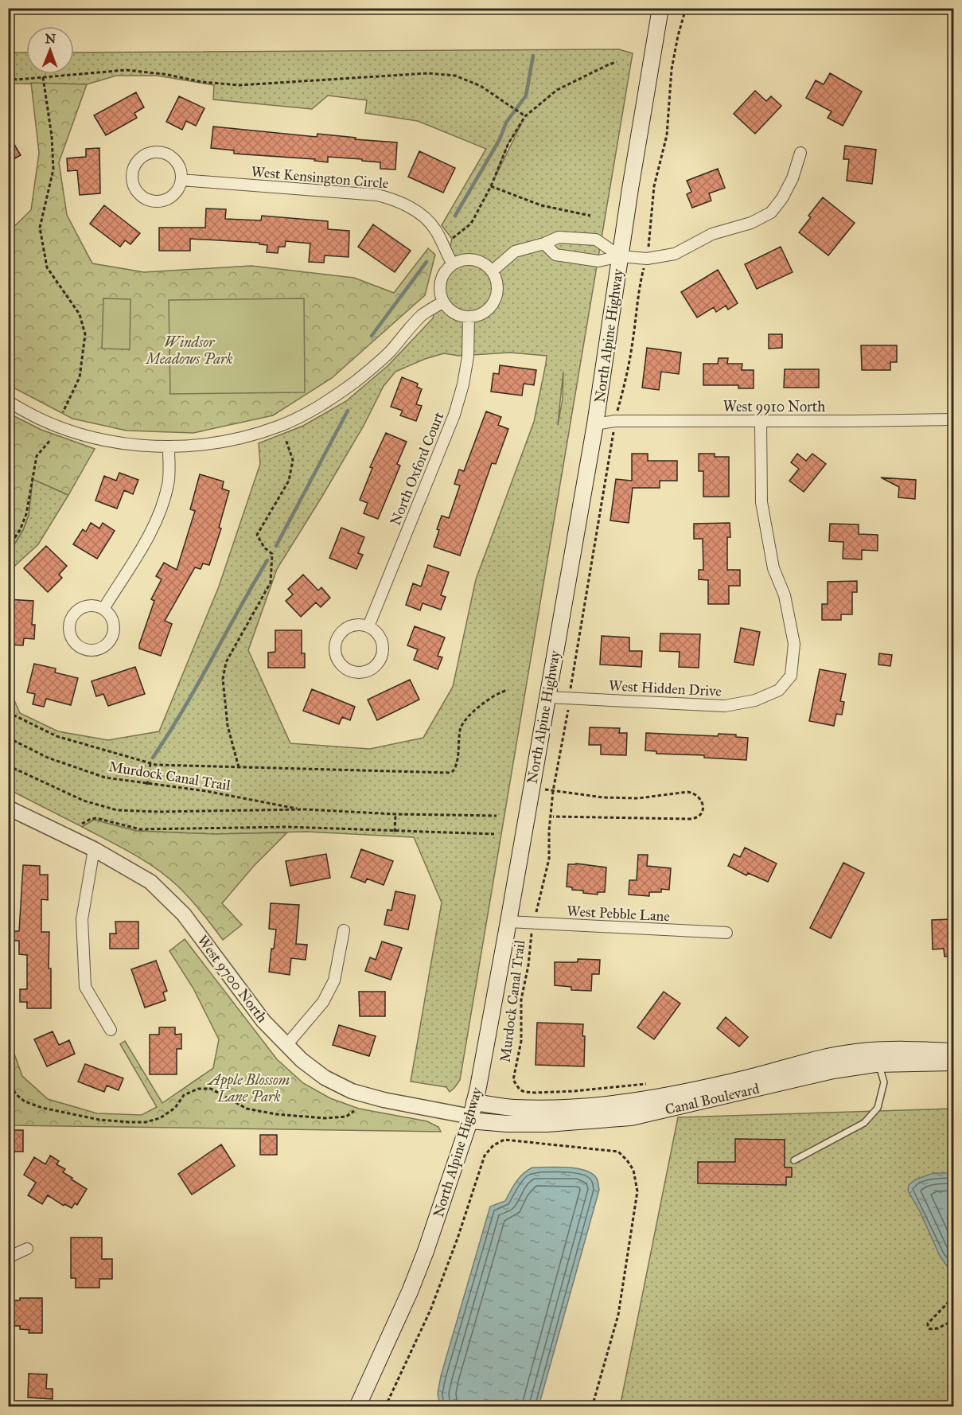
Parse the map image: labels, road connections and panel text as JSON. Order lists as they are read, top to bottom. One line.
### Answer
{"streets":{"main road":["North Alpine Highway","Canal Boulevard"],"street":["West Kensington Circle","West 9910 North","North Oxford Court","West Hidden Drive","West Pebble Lane","West 9700 North"],"path":["Murdock Canal Trail"]},"crossings":[["West Kensington Circle","North Oxford Court"],["North Alpine Highway","West 9910 North"],["North Alpine Highway","West Hidden Drive"],["North Alpine Highway","West Pebble Lane"],["North Alpine Highway","West 9700 North"],["North Alpine Highway","Canal Boulevard"],["West 9910 North","West Hidden Drive"],["West 9910 North","Murdock Canal Trail"],["West Hidden Drive","Murdock Canal Trail"],["Murdock Canal Trail","West Pebble Lane"],["West 9700 North","Canal Boulevard"]],"parks":["Windsor Meadows Park","Apple Blossom Lane Park"],"north":"top"}
